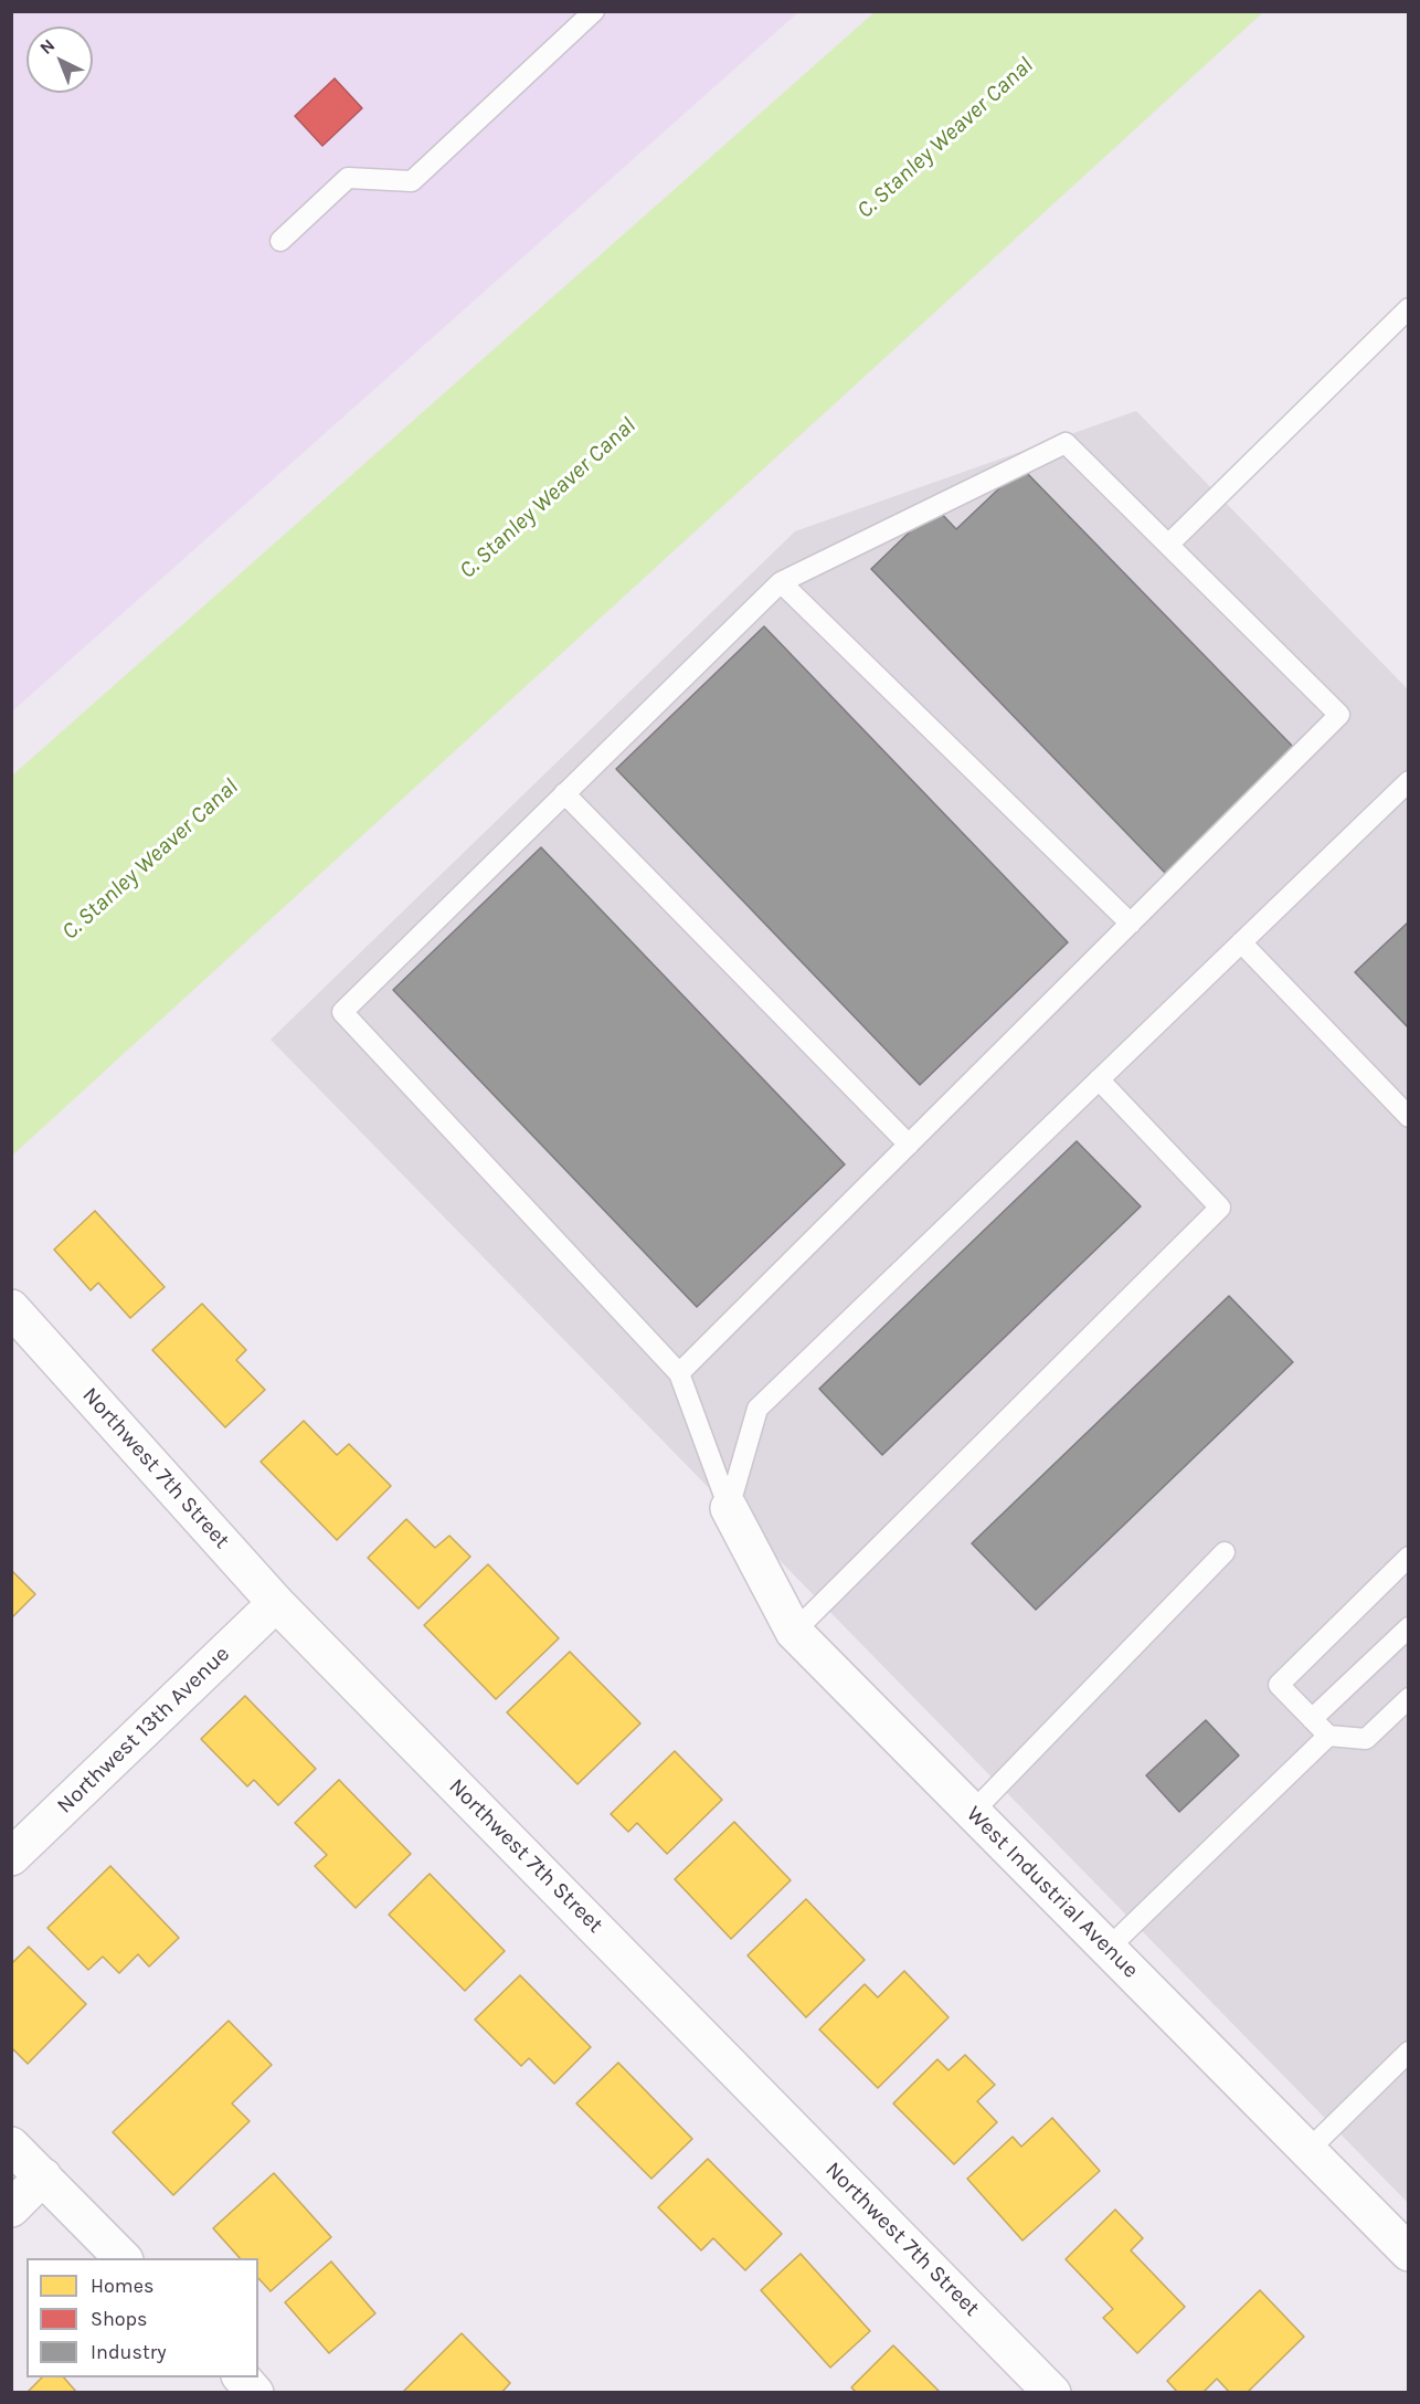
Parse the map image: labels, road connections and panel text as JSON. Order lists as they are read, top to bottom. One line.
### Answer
{"streets":{"street":["Northwest 7th Street","Northwest 13th Avenue","West Industrial Avenue"]},"crossings":[["Northwest 7th Street","Northwest 13th Avenue"]],"water":["C. Stanley Weaver Canal"],"legend":["Homes","Shops","Industry"],"north":"top left"}
